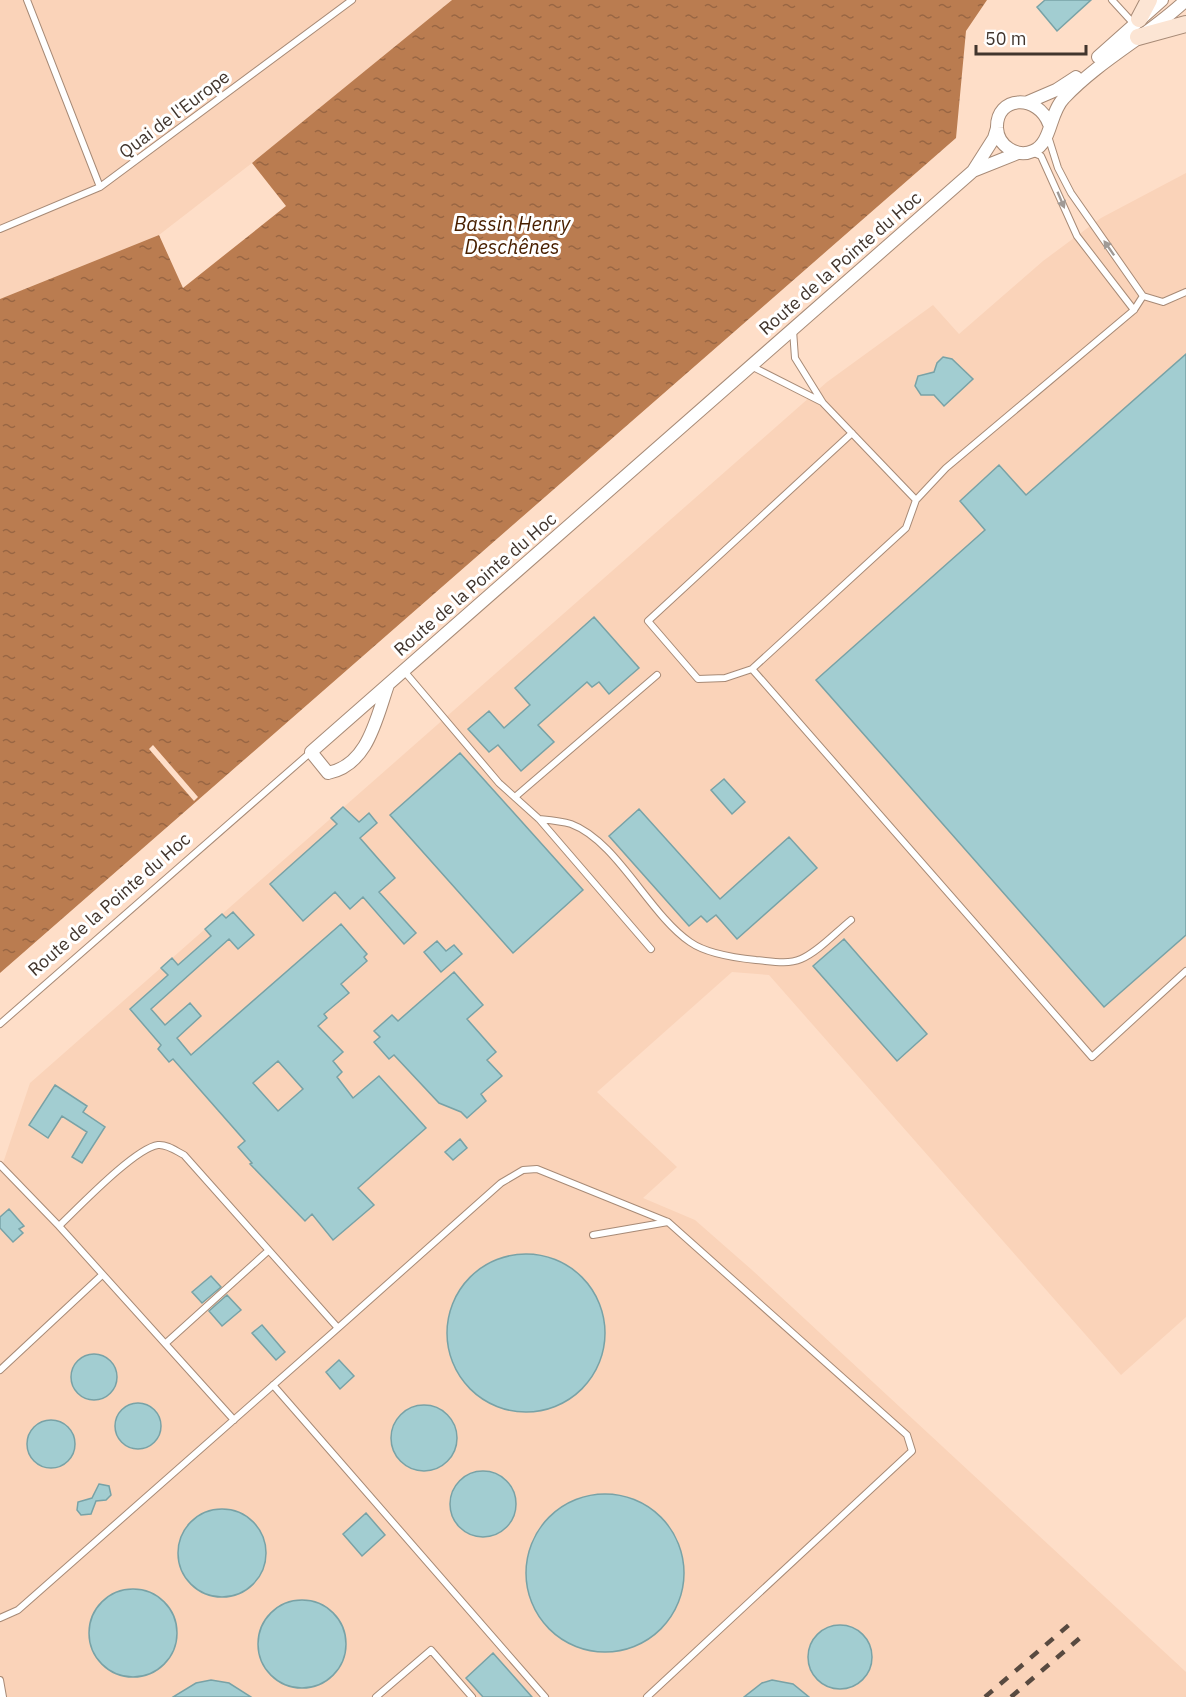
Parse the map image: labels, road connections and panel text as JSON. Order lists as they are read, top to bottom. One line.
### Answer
{"streets":{"street":["Route de la Pointe du Hoc"],"lane":["Quai de l'Europe"]},"water":["Bassin Henry Deschênes"],"scale_bar":"50 m"}
